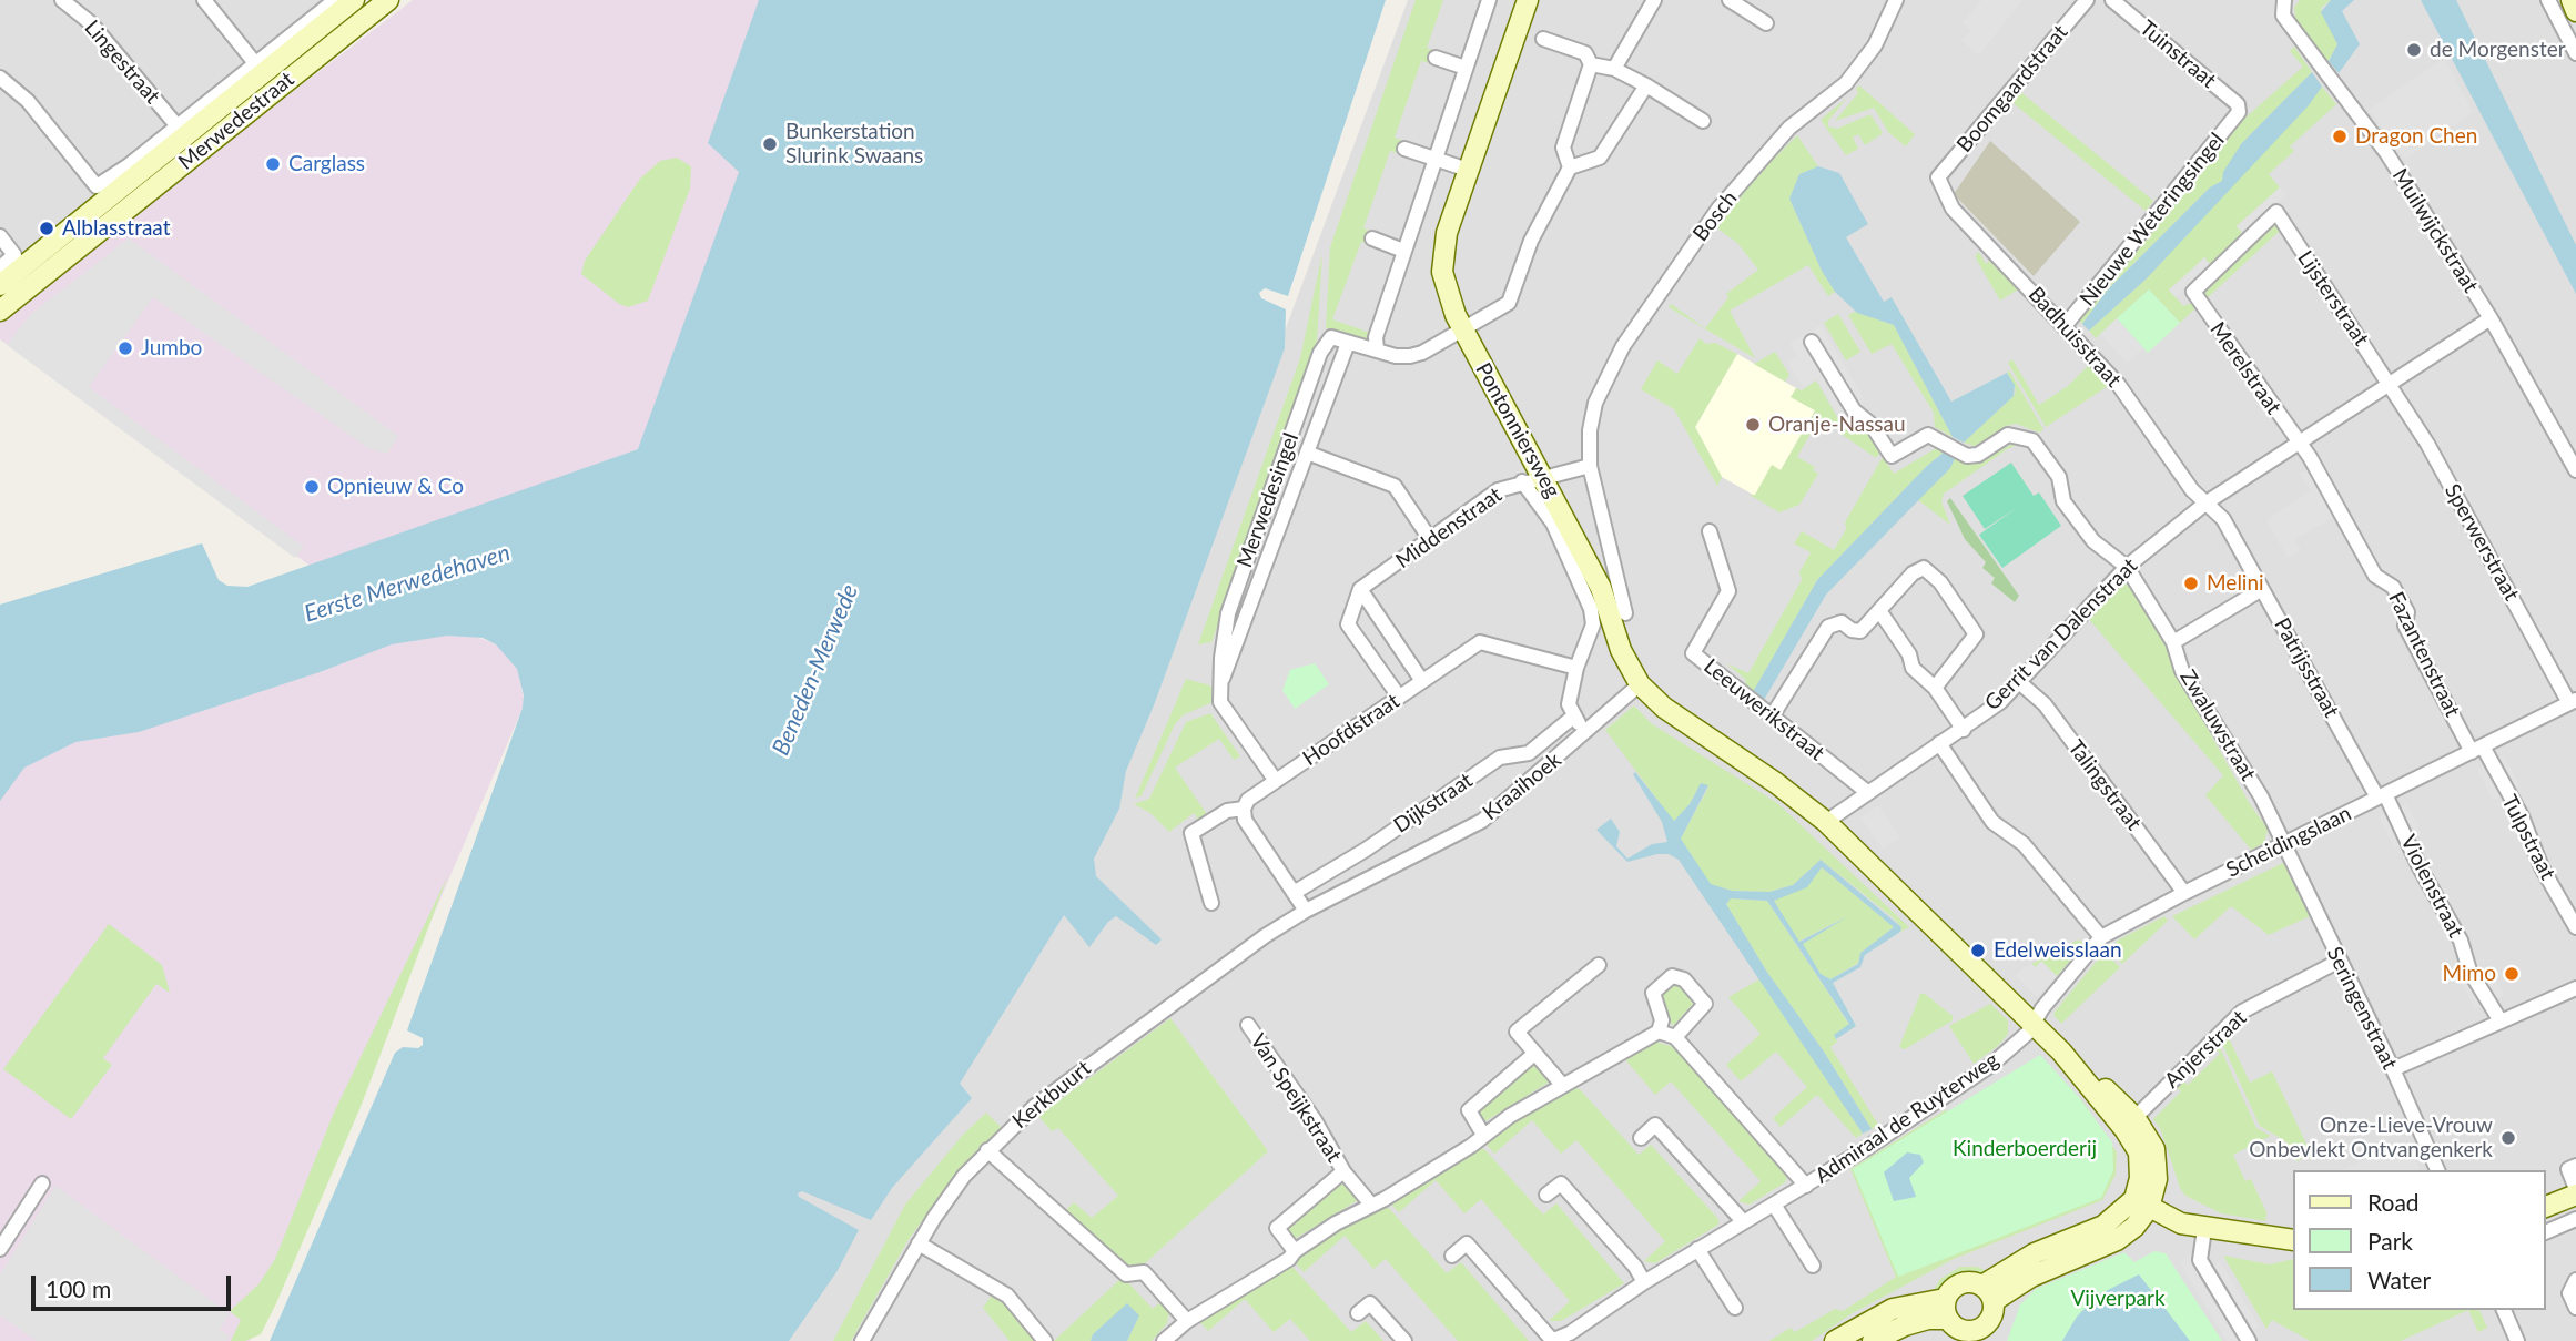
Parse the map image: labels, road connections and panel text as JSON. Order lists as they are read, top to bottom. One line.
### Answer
{"streets":{"street":["Tuinstraat","Lingestraat","Boomgaardstraat","Merwedestraat","Bosch","Nieuwe Weteringsingel","Muilwijckstraat","Lijsterstraat","Badhuisstraat","Merelstraat","Pontonniersweg","Merwedesingel","Middenstraat","Sperwerstraat","Gerrit van Dalenstraat","Fazantenstraat","Patrijsstraat","Leeuwerikstraat","Zwaluwstraat","Hoofdstraat","Talingstraat","Kraaihoek","Dijkstraat","Tulpstraat","Scheidingslaan","Violenstraat","Seringenstraat","Anjerstraat","Kerkbuurt","Van Speijkstraat","Admiraal de Ruyterweg"]},"crossings":[["Tuinstraat","Nieuwe Weteringsingel"],["Lingestraat","Merwedestraat"],["Boomgaardstraat","Badhuisstraat"],["Bosch","Middenstraat"],["Nieuwe Weteringsingel","Badhuisstraat"],["Muilwijckstraat","Gerrit van Dalenstraat"],["Lijsterstraat","Merelstraat"],["Lijsterstraat","Sperwerstraat"],["Lijsterstraat","Gerrit van Dalenstraat"],["Badhuisstraat","Gerrit van Dalenstraat"],["Badhuisstraat","Patrijsstraat"],["Merelstraat","Gerrit van Dalenstraat"],["Merelstraat","Fazantenstraat"],["Pontonniersweg","Merwedesingel"],["Pontonniersweg","Middenstraat"],["Pontonniersweg","Kraaihoek"],["Merwedesingel","Hoofdstraat"],["Sperwerstraat","Gerrit van Dalenstraat"],["Sperwerstraat","Scheidingslaan"],["Gerrit van Dalenstraat","Fazantenstraat"],["Gerrit van Dalenstraat","Patrijsstraat"],["Gerrit van Dalenstraat","Leeuwerikstraat"],["Gerrit van Dalenstraat","Zwaluwstraat"],["Gerrit van Dalenstraat","Talingstraat"],["Fazantenstraat","Tulpstraat"],["Fazantenstraat","Scheidingslaan"],["Patrijsstraat","Scheidingslaan"],["Patrijsstraat","Violenstraat"],["Zwaluwstraat","Scheidingslaan"],["Zwaluwstraat","Seringenstraat"],["Talingstraat","Scheidingslaan"],["Kraaihoek","Kerkbuurt"],["Tulpstraat","Scheidingslaan"],["Scheidingslaan","Violenstraat"],["Scheidingslaan","Seringenstraat"],["Scheidingslaan","Admiraal de Ruyterweg"],["Seringenstraat","Anjerstraat"]],"water":["Eerste Merwedehaven","Beneden-Merwede"],"parks":["Kinderboerderij","Vijverpark"],"places":["de Morgenster","Dragon Chen","Bunkerstation Slurink Swaans","Carglass","Alblasstraat","Jumbo","Oranje-Nassau","Opnieuw & Co","Melini","Edelweisslaan","Mimo","Onze-Lieve-Vrouw Onbevlekt Ontvangenkerk"],"legend":["Road","Park","Water"],"scale_bar":"100 m"}
